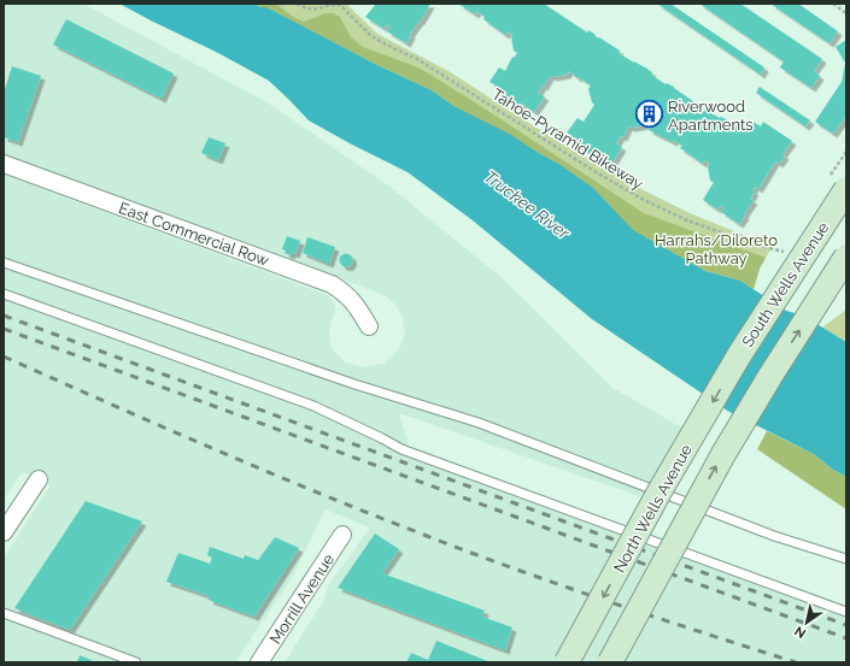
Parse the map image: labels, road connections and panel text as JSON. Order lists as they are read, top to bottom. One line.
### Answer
{"streets":{"main road":["South Wells Avenue","North Wells Avenue"],"street":["East Commercial Row","Morrill Avenue"],"path":["Tahoe-Pyramid Bikeway"]},"crossings":[["South Wells Avenue","North Wells Avenue"]],"water":["Truckee River"],"parks":["Harrahs/Diloreto Pathway"],"places":{"building":["Riverwood Apartments"]},"north":"bottom left"}
